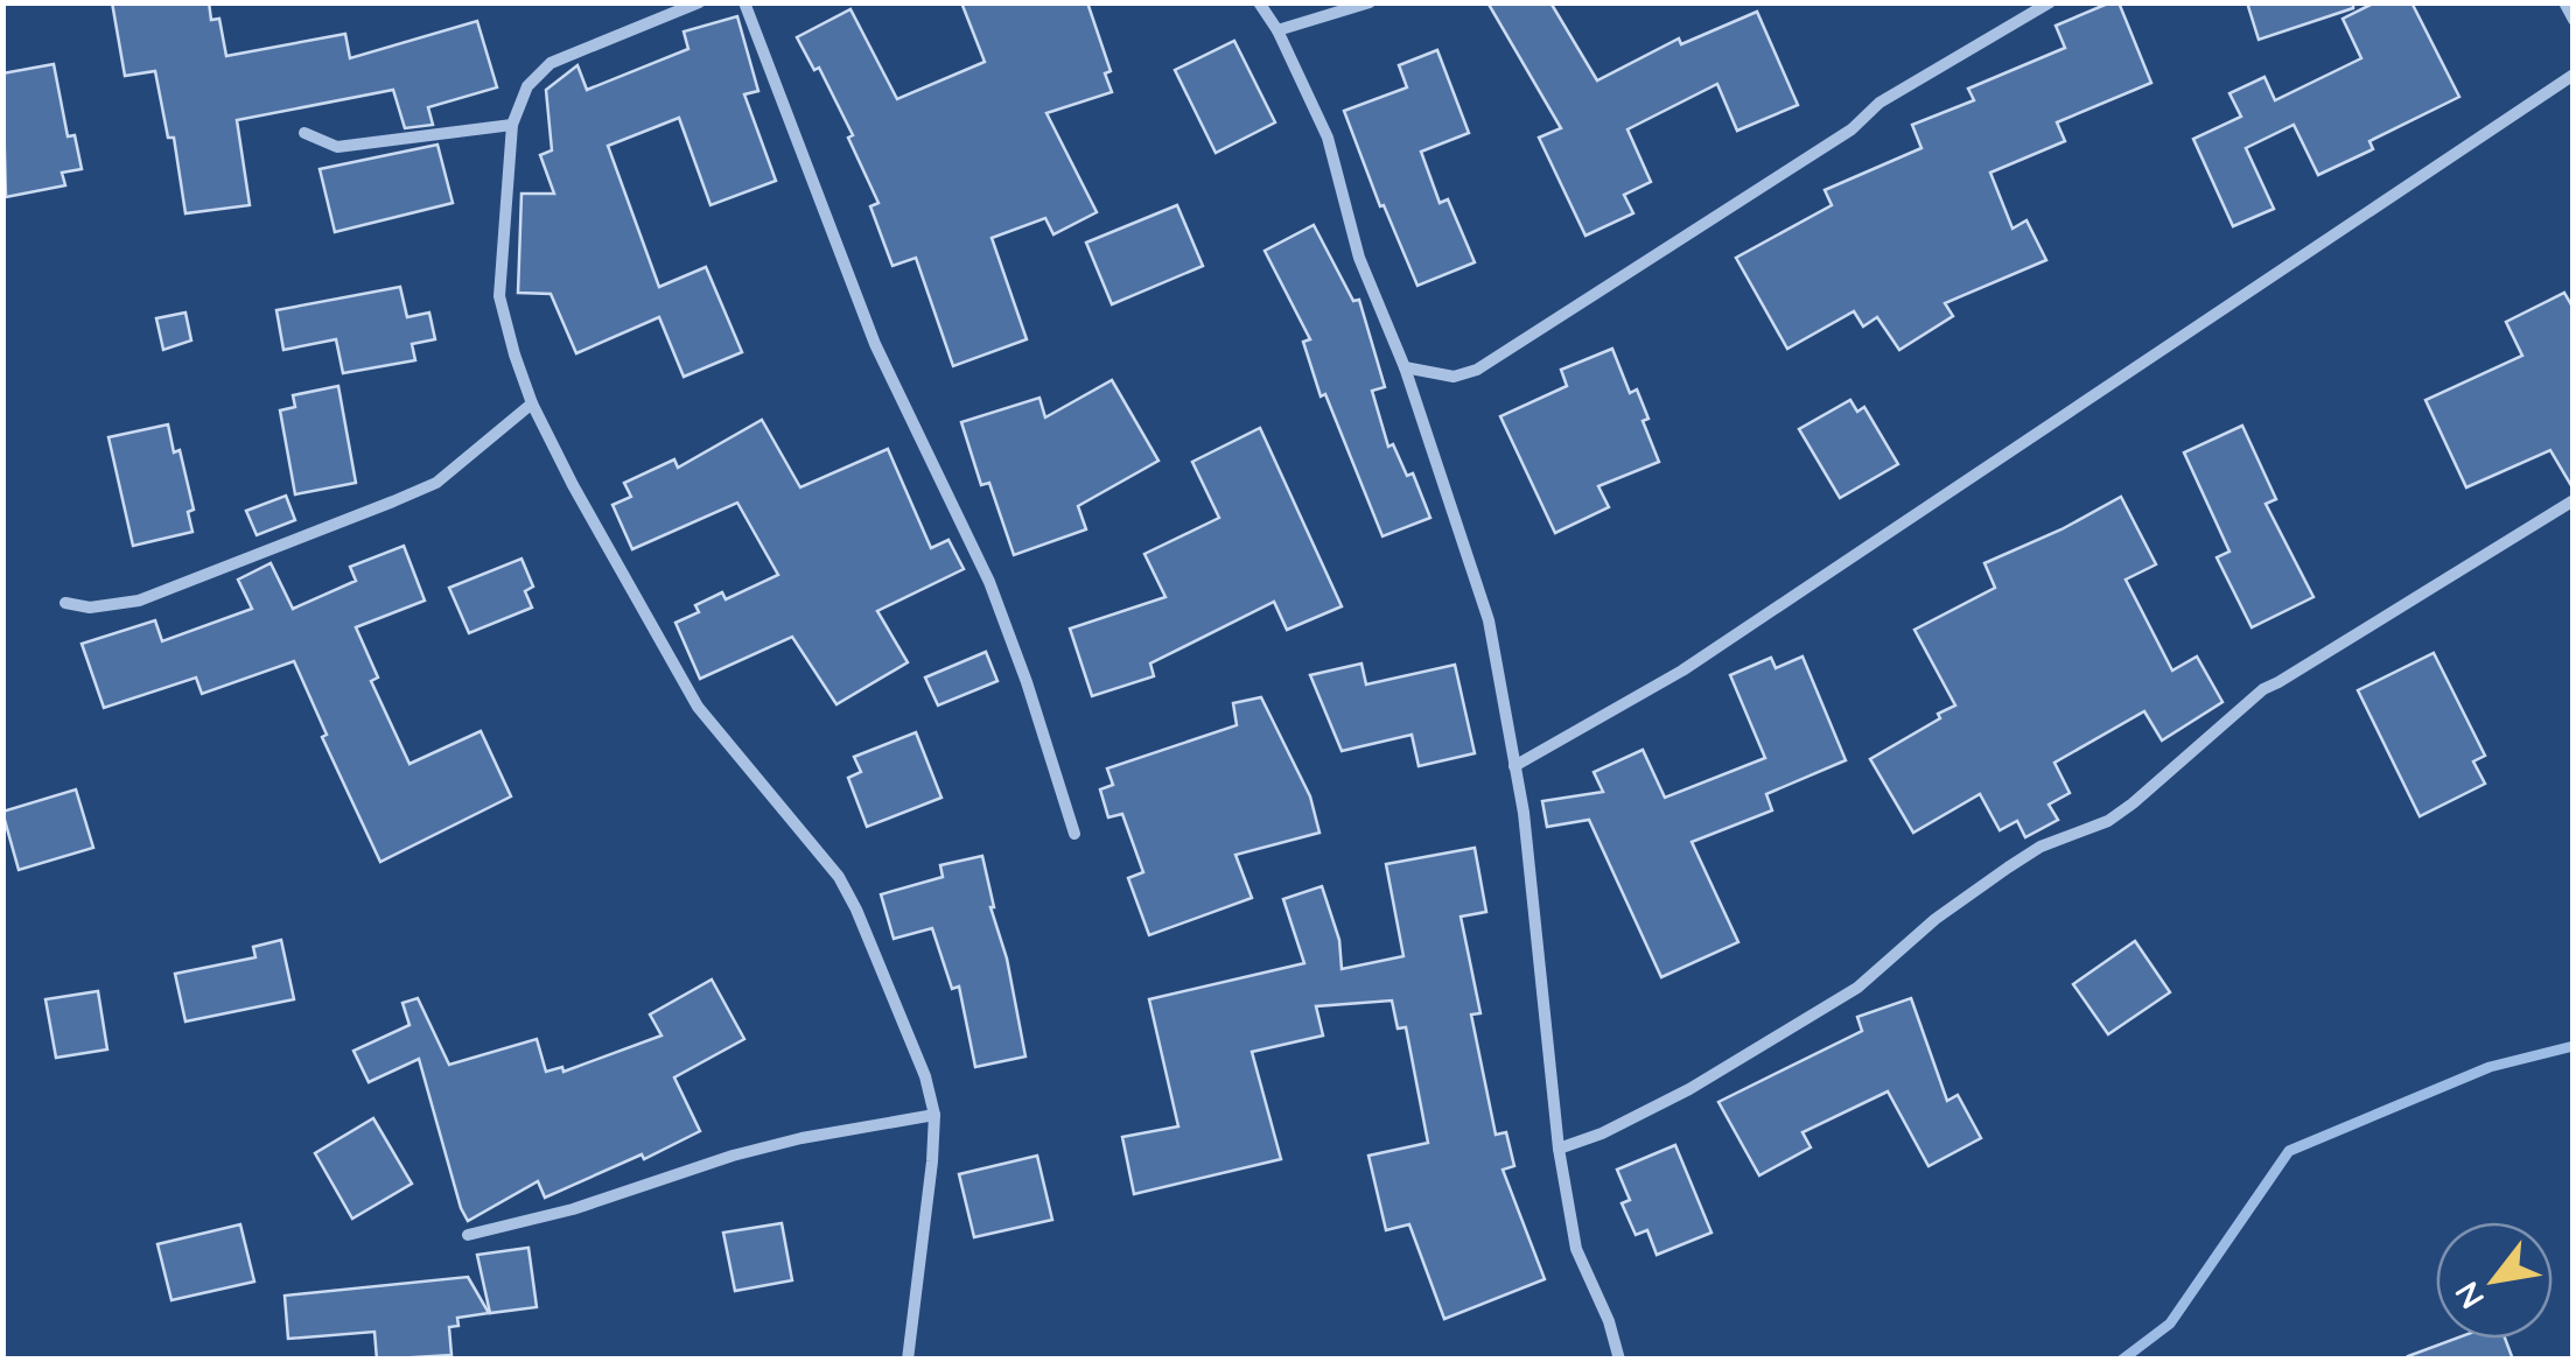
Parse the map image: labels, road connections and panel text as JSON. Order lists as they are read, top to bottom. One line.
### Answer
{"north":"bottom left"}
